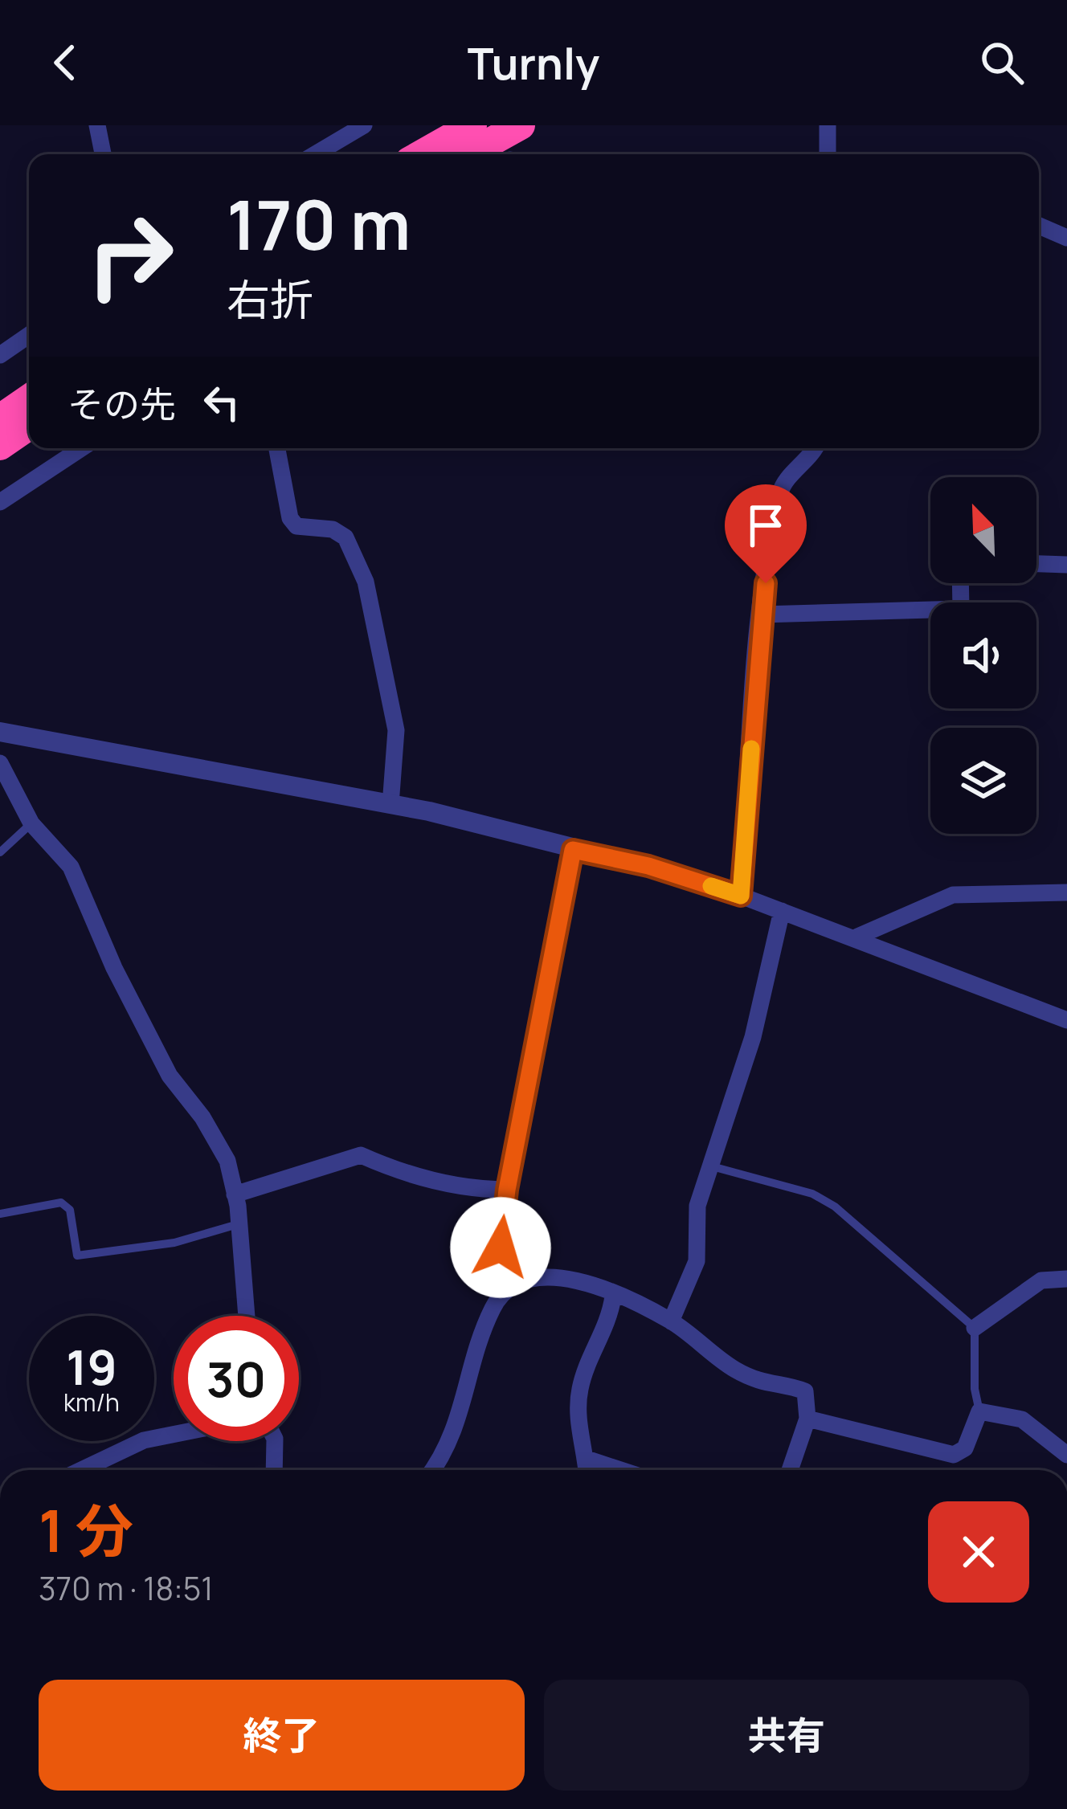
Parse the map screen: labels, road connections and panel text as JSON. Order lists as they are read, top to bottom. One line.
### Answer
{"north":"top left","page":{"header":"Turnly","turn":["170 m","右折"],"then":"その先","speed":"19 km/h","limit":"30","heading":["1 分","370 m · 18:51"],"buttons":["終了","共有"]}}
